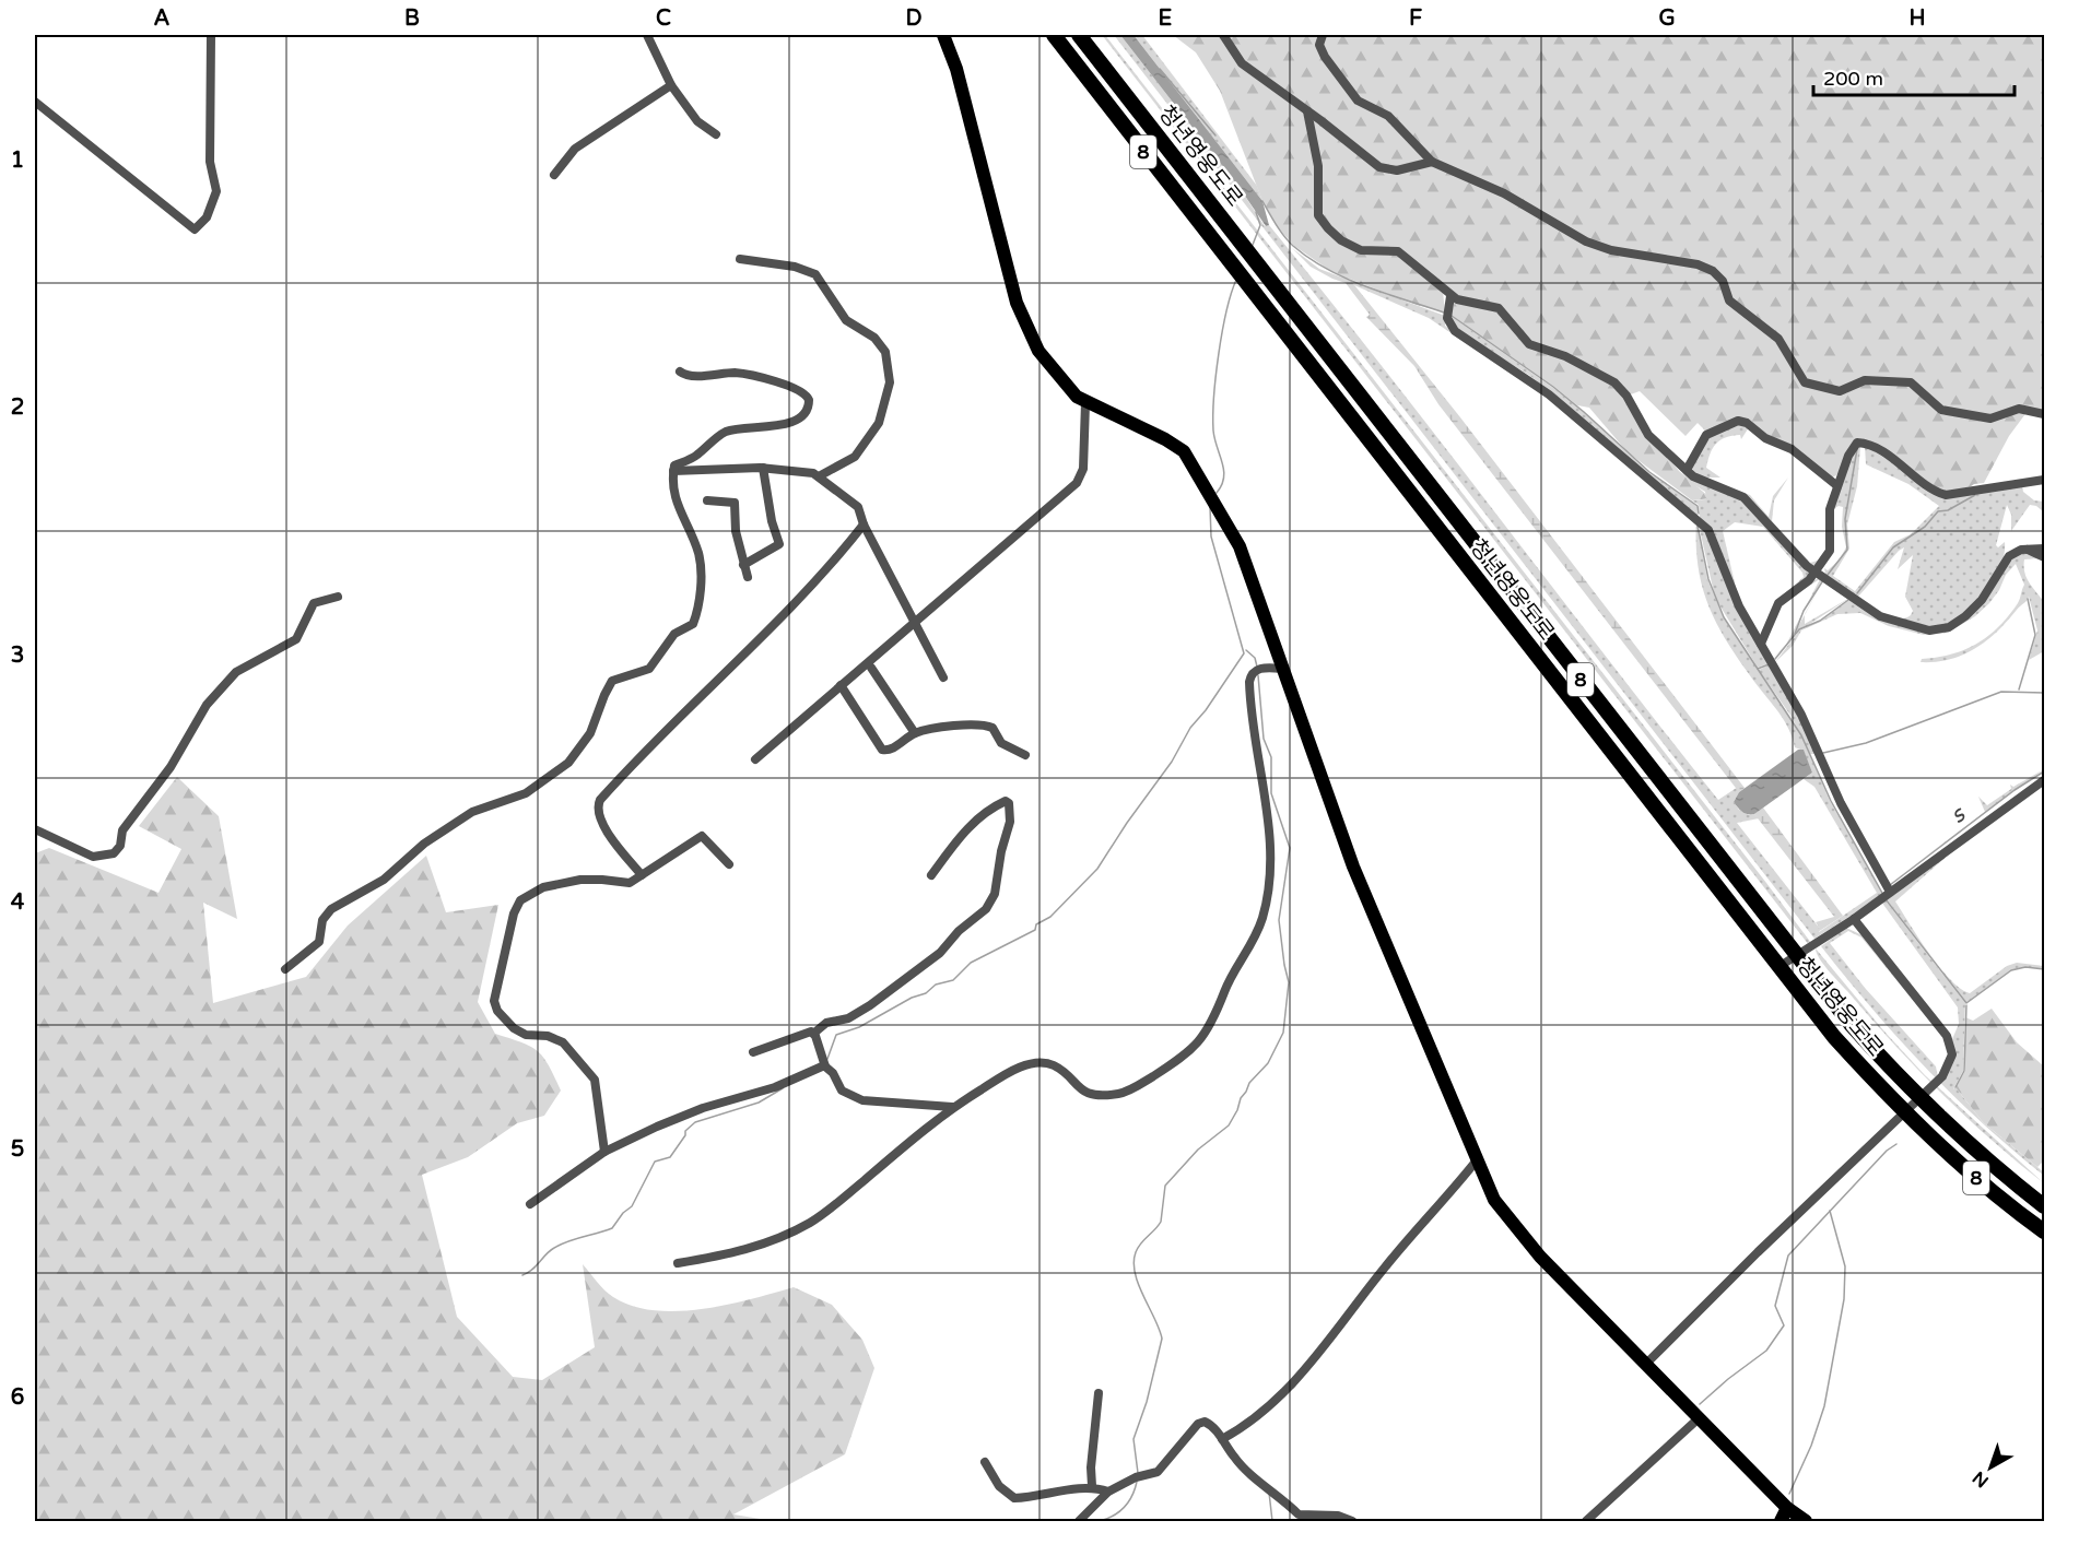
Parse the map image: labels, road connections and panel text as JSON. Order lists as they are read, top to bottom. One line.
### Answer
{"streets":{"highway":["8","청년영웅도로"]},"water":["s"],"scale_bar":"200 m","north":"bottom left","grid":{"columns":["A","B","C","D","E","F","G","H"],"rows":["1","2","3","4","5","6"]}}
